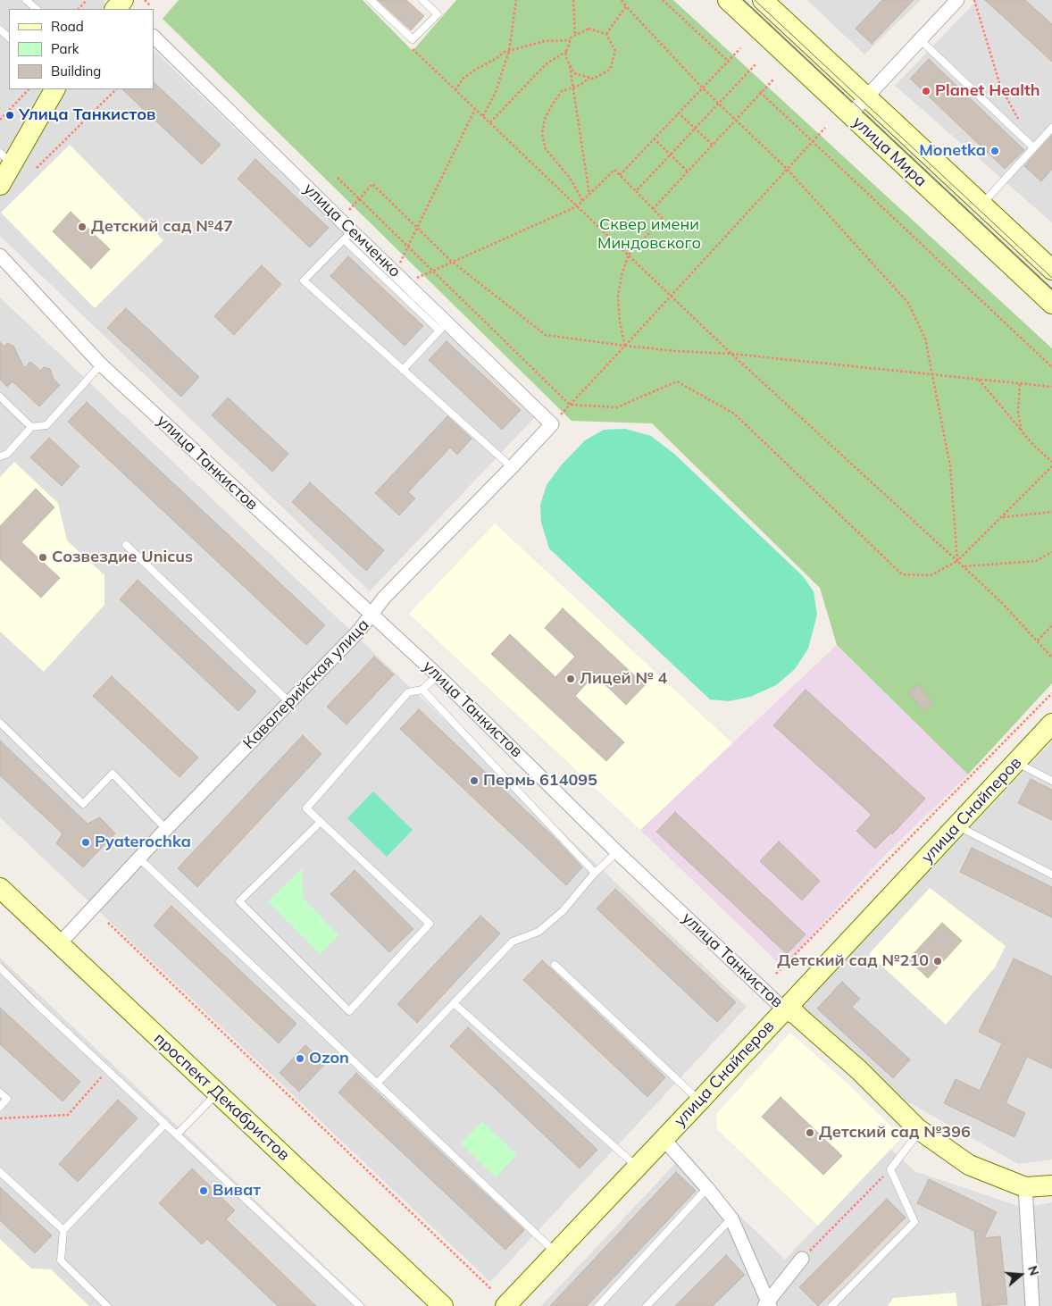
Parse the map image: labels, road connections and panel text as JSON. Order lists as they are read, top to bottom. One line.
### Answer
{"streets":{"main road":["улица Мира","улица Танкистов","улица Снайперов","проспект Декабристов"],"street":["улица Семченко","Кавалерийская улица"]},"crossings":[["улица Семченко","Кавалерийская улица"],["улица Танкистов","Кавалерийская улица"],["улица Танкистов","улица Снайперов"],["Кавалерийская улица","проспект Декабристов"]],"parks":["Сквер имени Миндовского"],"places":["Planet Health","Улица Танкистов","Monetka","Детский сад №47","Созвездие Unicus","Лицей № 4","Пермь 614095","Pyaterochka","Детский сад №210","Ozon","Детский сад №396","Виват"],"legend":["Road","Park","Building"],"north":"right"}
